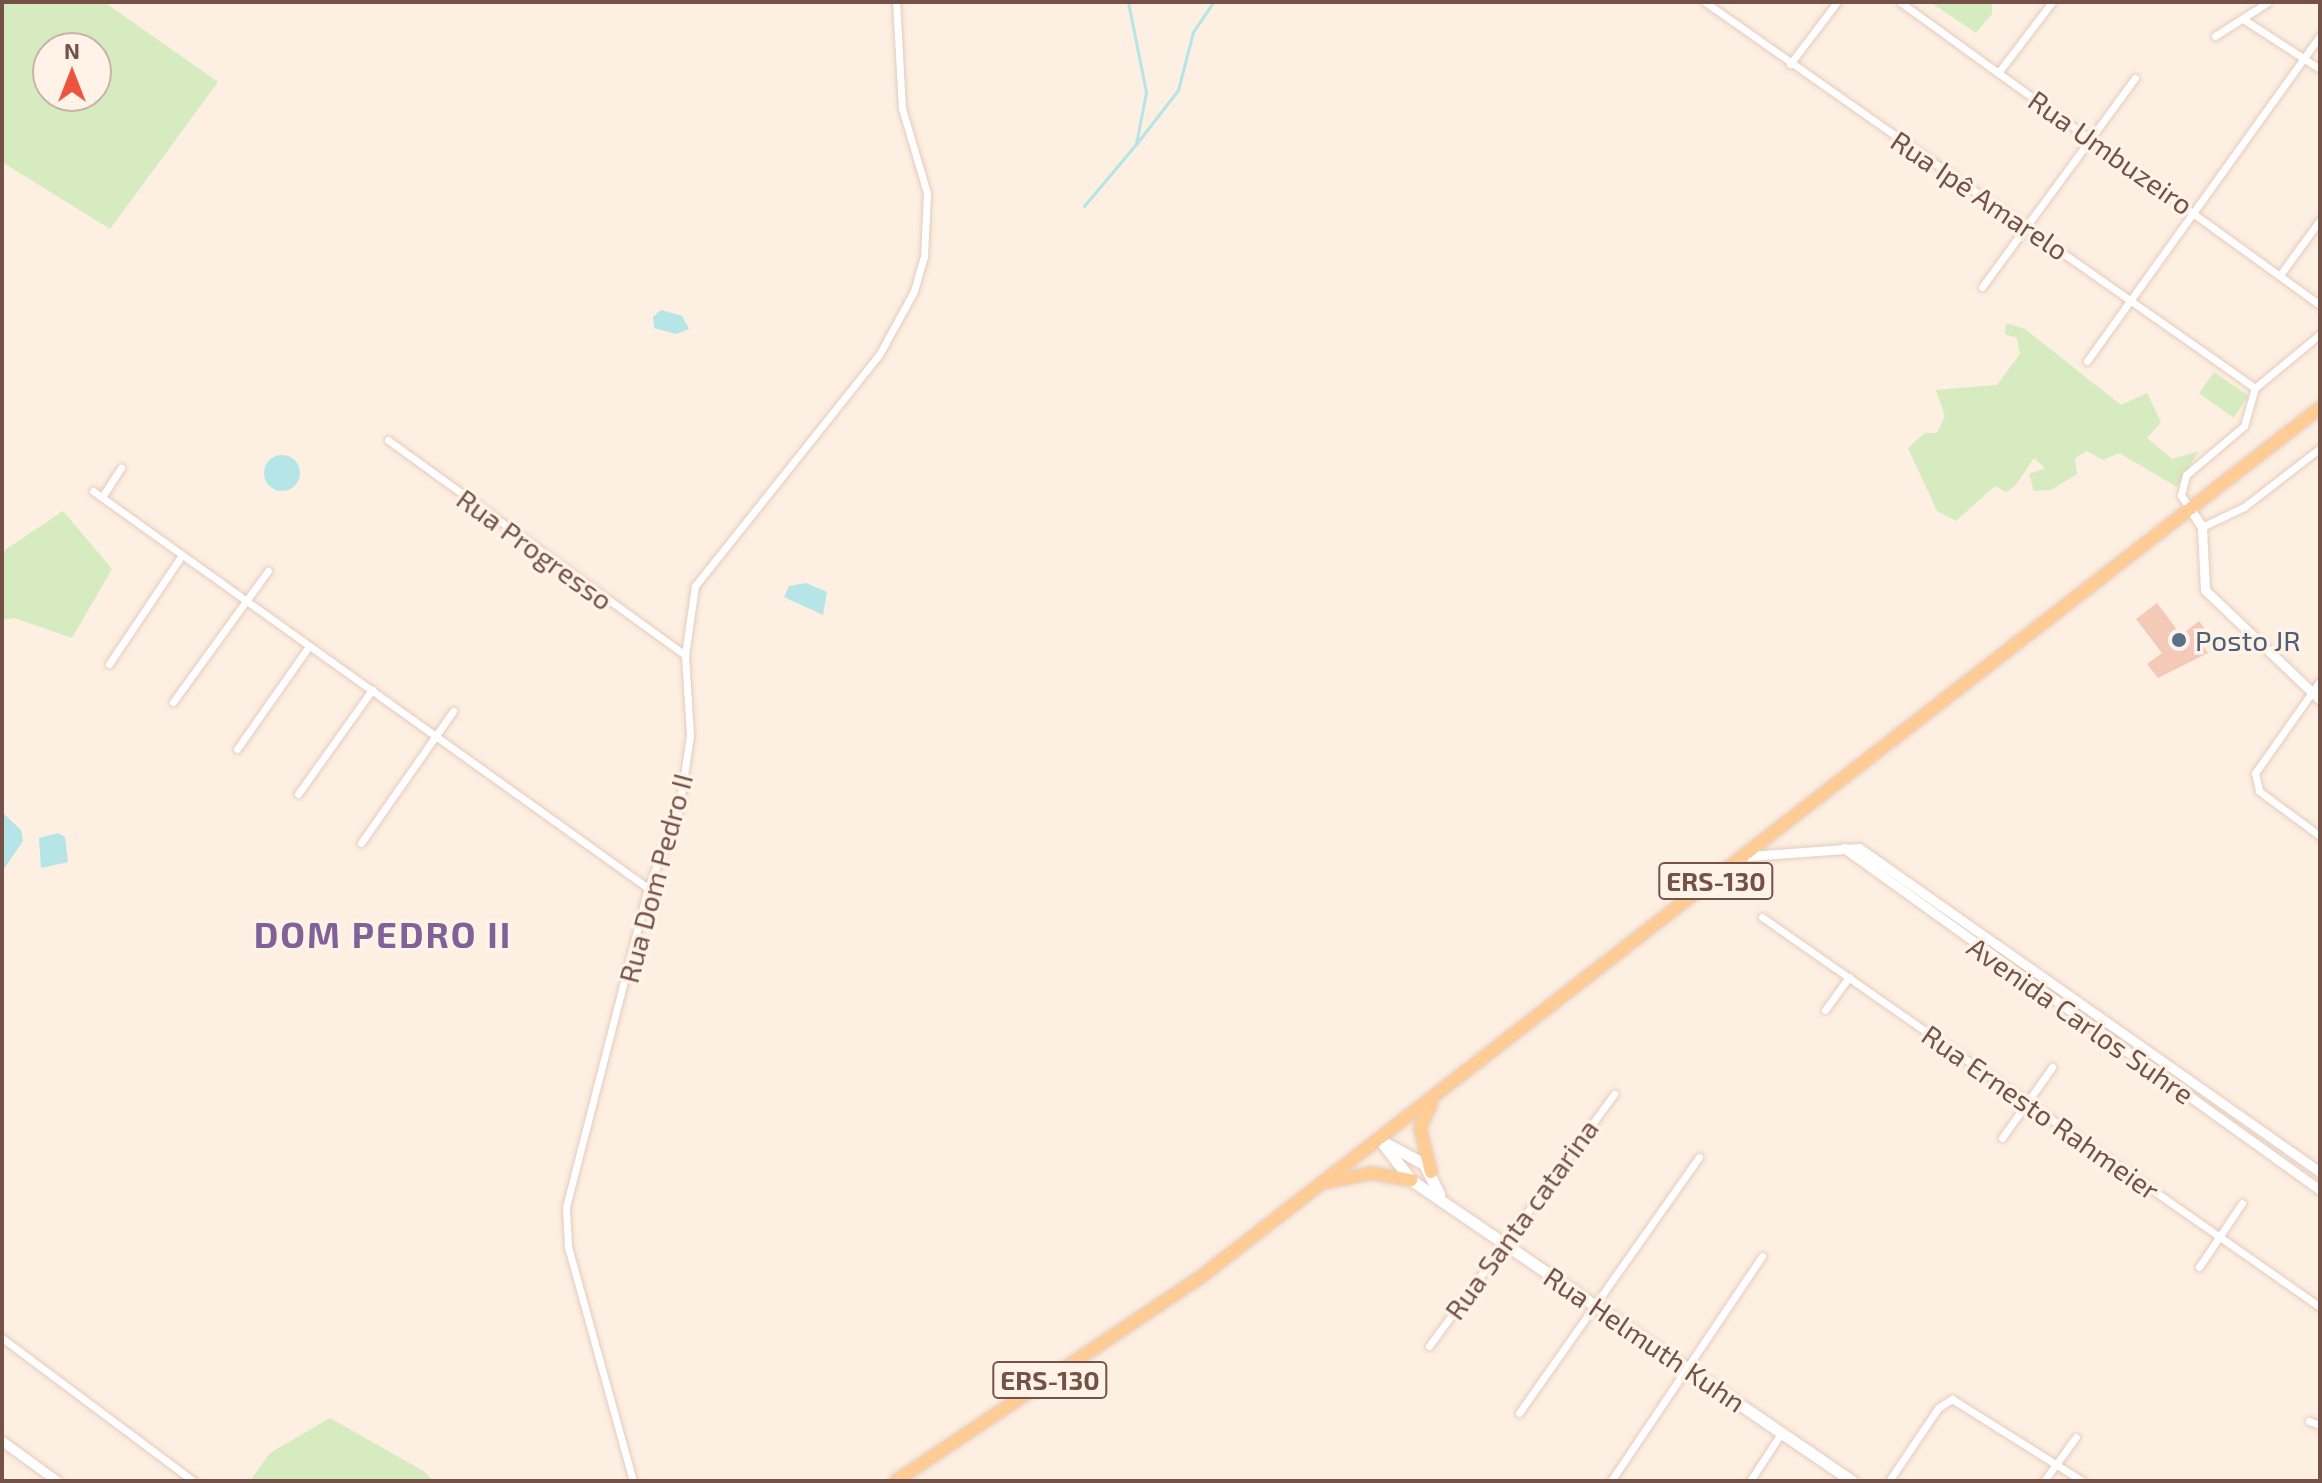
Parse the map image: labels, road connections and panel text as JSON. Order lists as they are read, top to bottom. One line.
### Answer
{"streets":{"main road":["ERS-130","Rua Helmuth Kuhn"],"street":["Rua Umbuzeiro","Rua Ipê Amarelo","Rua Progresso","Rua Dom Pedro II","Avenida Carlos Suhre","Rua Ernesto Rahmeier","Rua Santa catarina"]},"crossings":[["Rua Progresso","Rua Dom Pedro II"],["ERS-130","Avenida Carlos Suhre"],["ERS-130","Rua Helmuth Kuhn"],["Rua Santa catarina","Rua Helmuth Kuhn"]],"districts":["DOM PEDRO II"],"places":["Posto JR"],"north":"top"}
